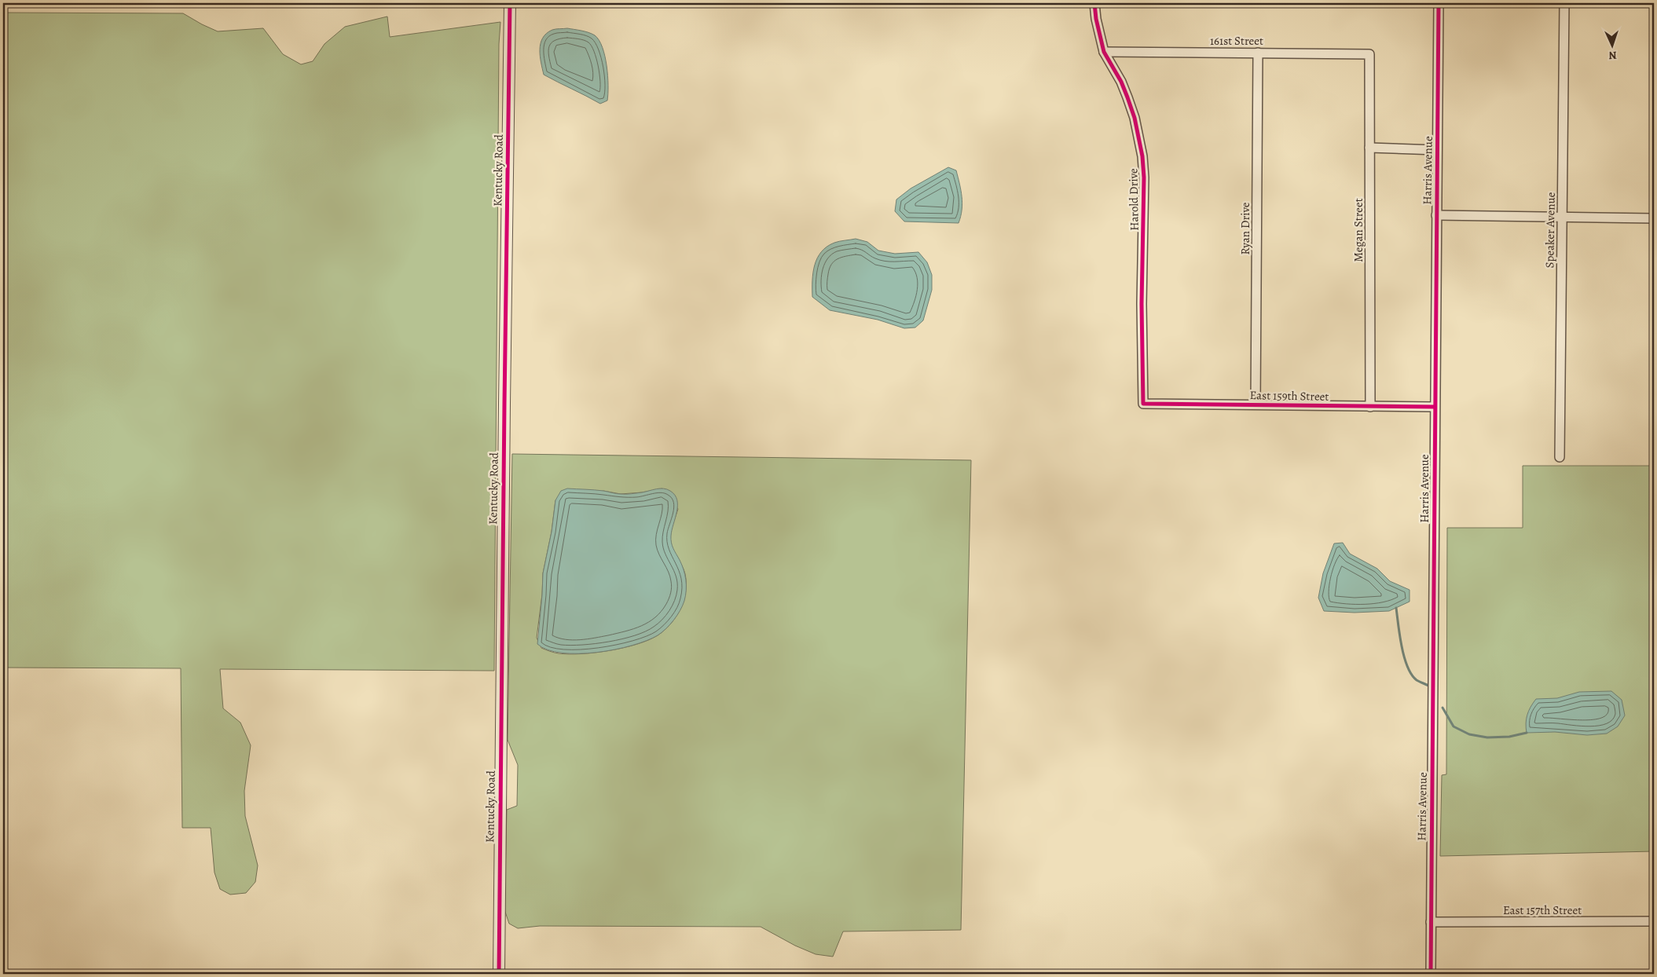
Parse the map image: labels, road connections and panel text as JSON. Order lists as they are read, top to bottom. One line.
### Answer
{"streets":{"street":["161st Street","Kentucky Road","Harris Avenue","Harold Drive","Ryan Drive","Megan Street","Speaker Avenue","East 159th Street","East 157th Street"]},"crossings":[["161st Street","Harold Drive"],["161st Street","Ryan Drive"],["161st Street","Megan Street"],["Harris Avenue","East 159th Street"],["Harris Avenue","East 157th Street"],["Harold Drive","East 159th Street"],["Ryan Drive","East 159th Street"],["Megan Street","East 159th Street"]],"north":"bottom"}
